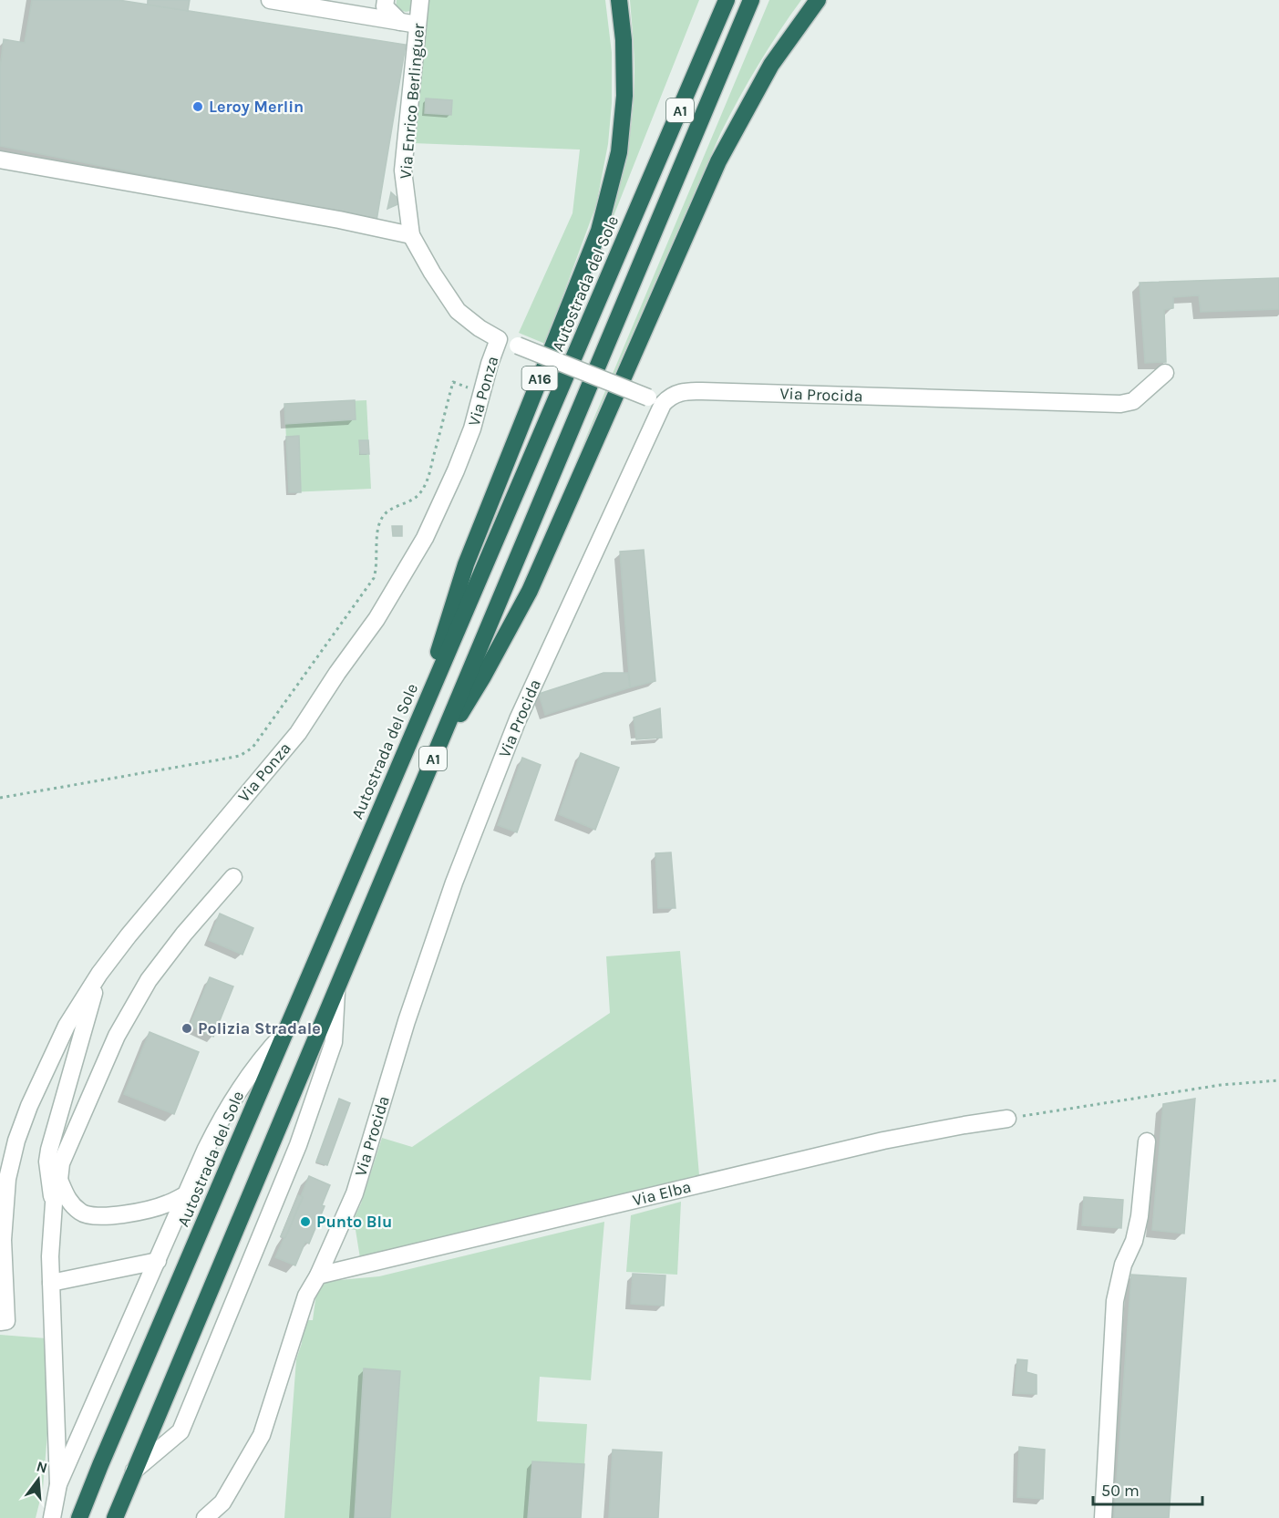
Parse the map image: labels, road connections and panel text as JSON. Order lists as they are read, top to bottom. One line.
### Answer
{"streets":{"highway":["A1","Autostrada del Sole","A16"],"street":["Via Enrico Berlinguer","Via Ponza","Via Procida","Via Elba"]},"crossings":[["Via Enrico Berlinguer","Via Ponza"],["Autostrada del Sole","A16"],["Via Procida","Via Elba"]],"places":["Leroy Merlin","Polizia Stradale","Punto Blu"],"scale_bar":"50 m","north":"top"}
